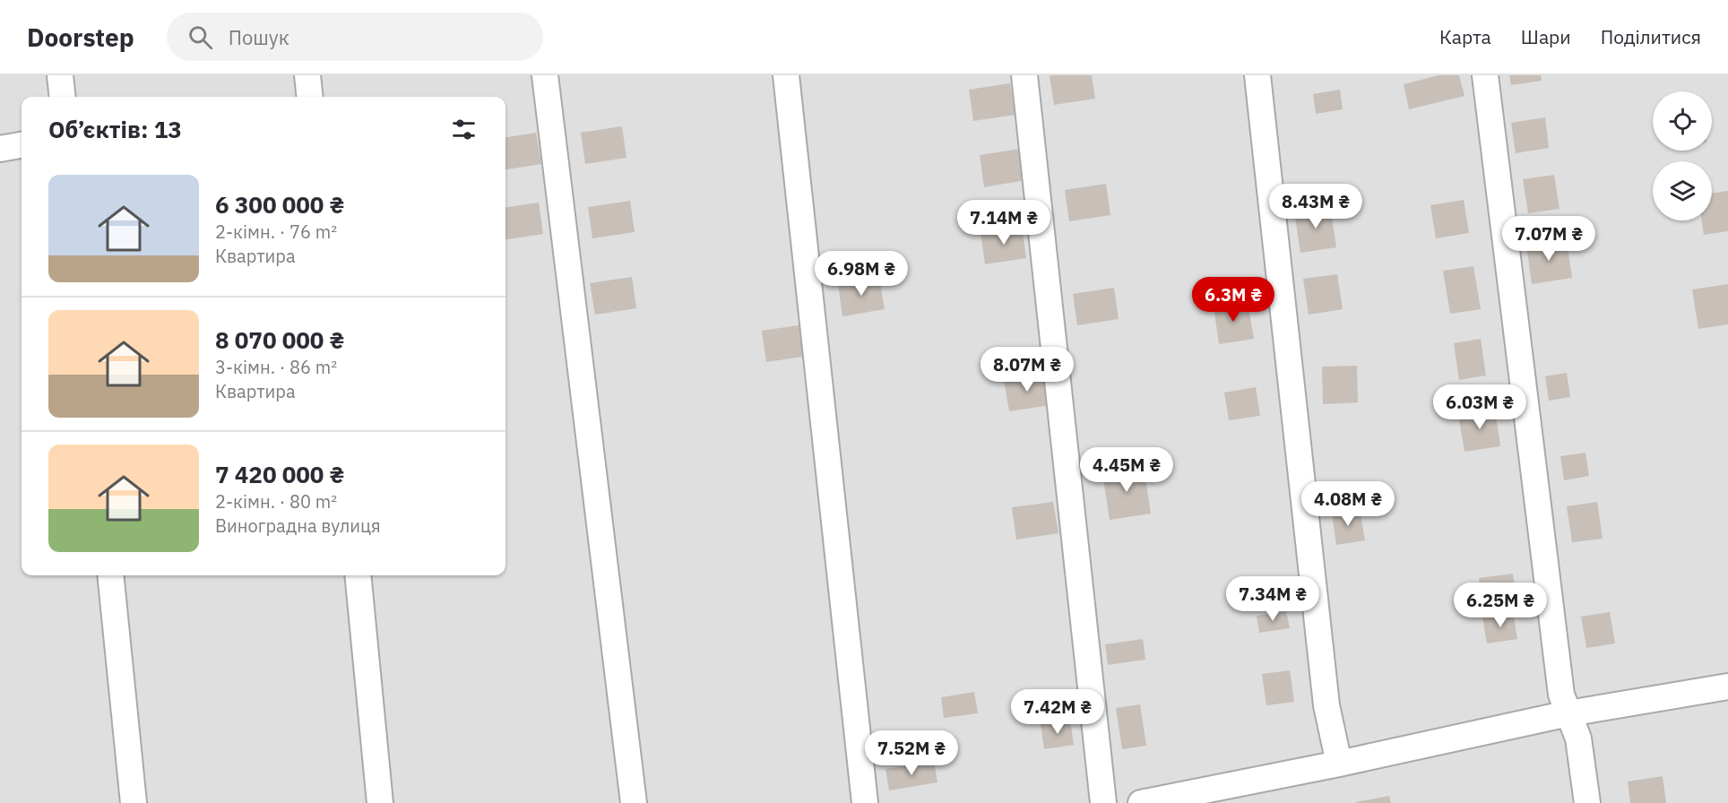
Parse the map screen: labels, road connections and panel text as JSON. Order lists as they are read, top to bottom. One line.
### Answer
{"page":{"header":"Doorstep","search":"Пошук","nav":["Карта","Шари","Поділитися"],"heading":"Об’єктів: 13","list":[{"name":"6 300 000 ₴","note":"2-кімн. · 76 m² · Квартира"},{"name":"8 070 000 ₴","note":"3-кімн. · 86 m² · Квартира"},{"name":"7 420 000 ₴","note":"2-кімн. · 80 m² · Виноградна вулиця"}],"price":["8.43M ₴","7.14M ₴","7.07M ₴","6.98M ₴","6.3M ₴","8.07M ₴","6.03M ₴","4.45M ₴","4.08M ₴","7.34M ₴","6.25M ₴","7.42M ₴","7.52M ₴"]}}
